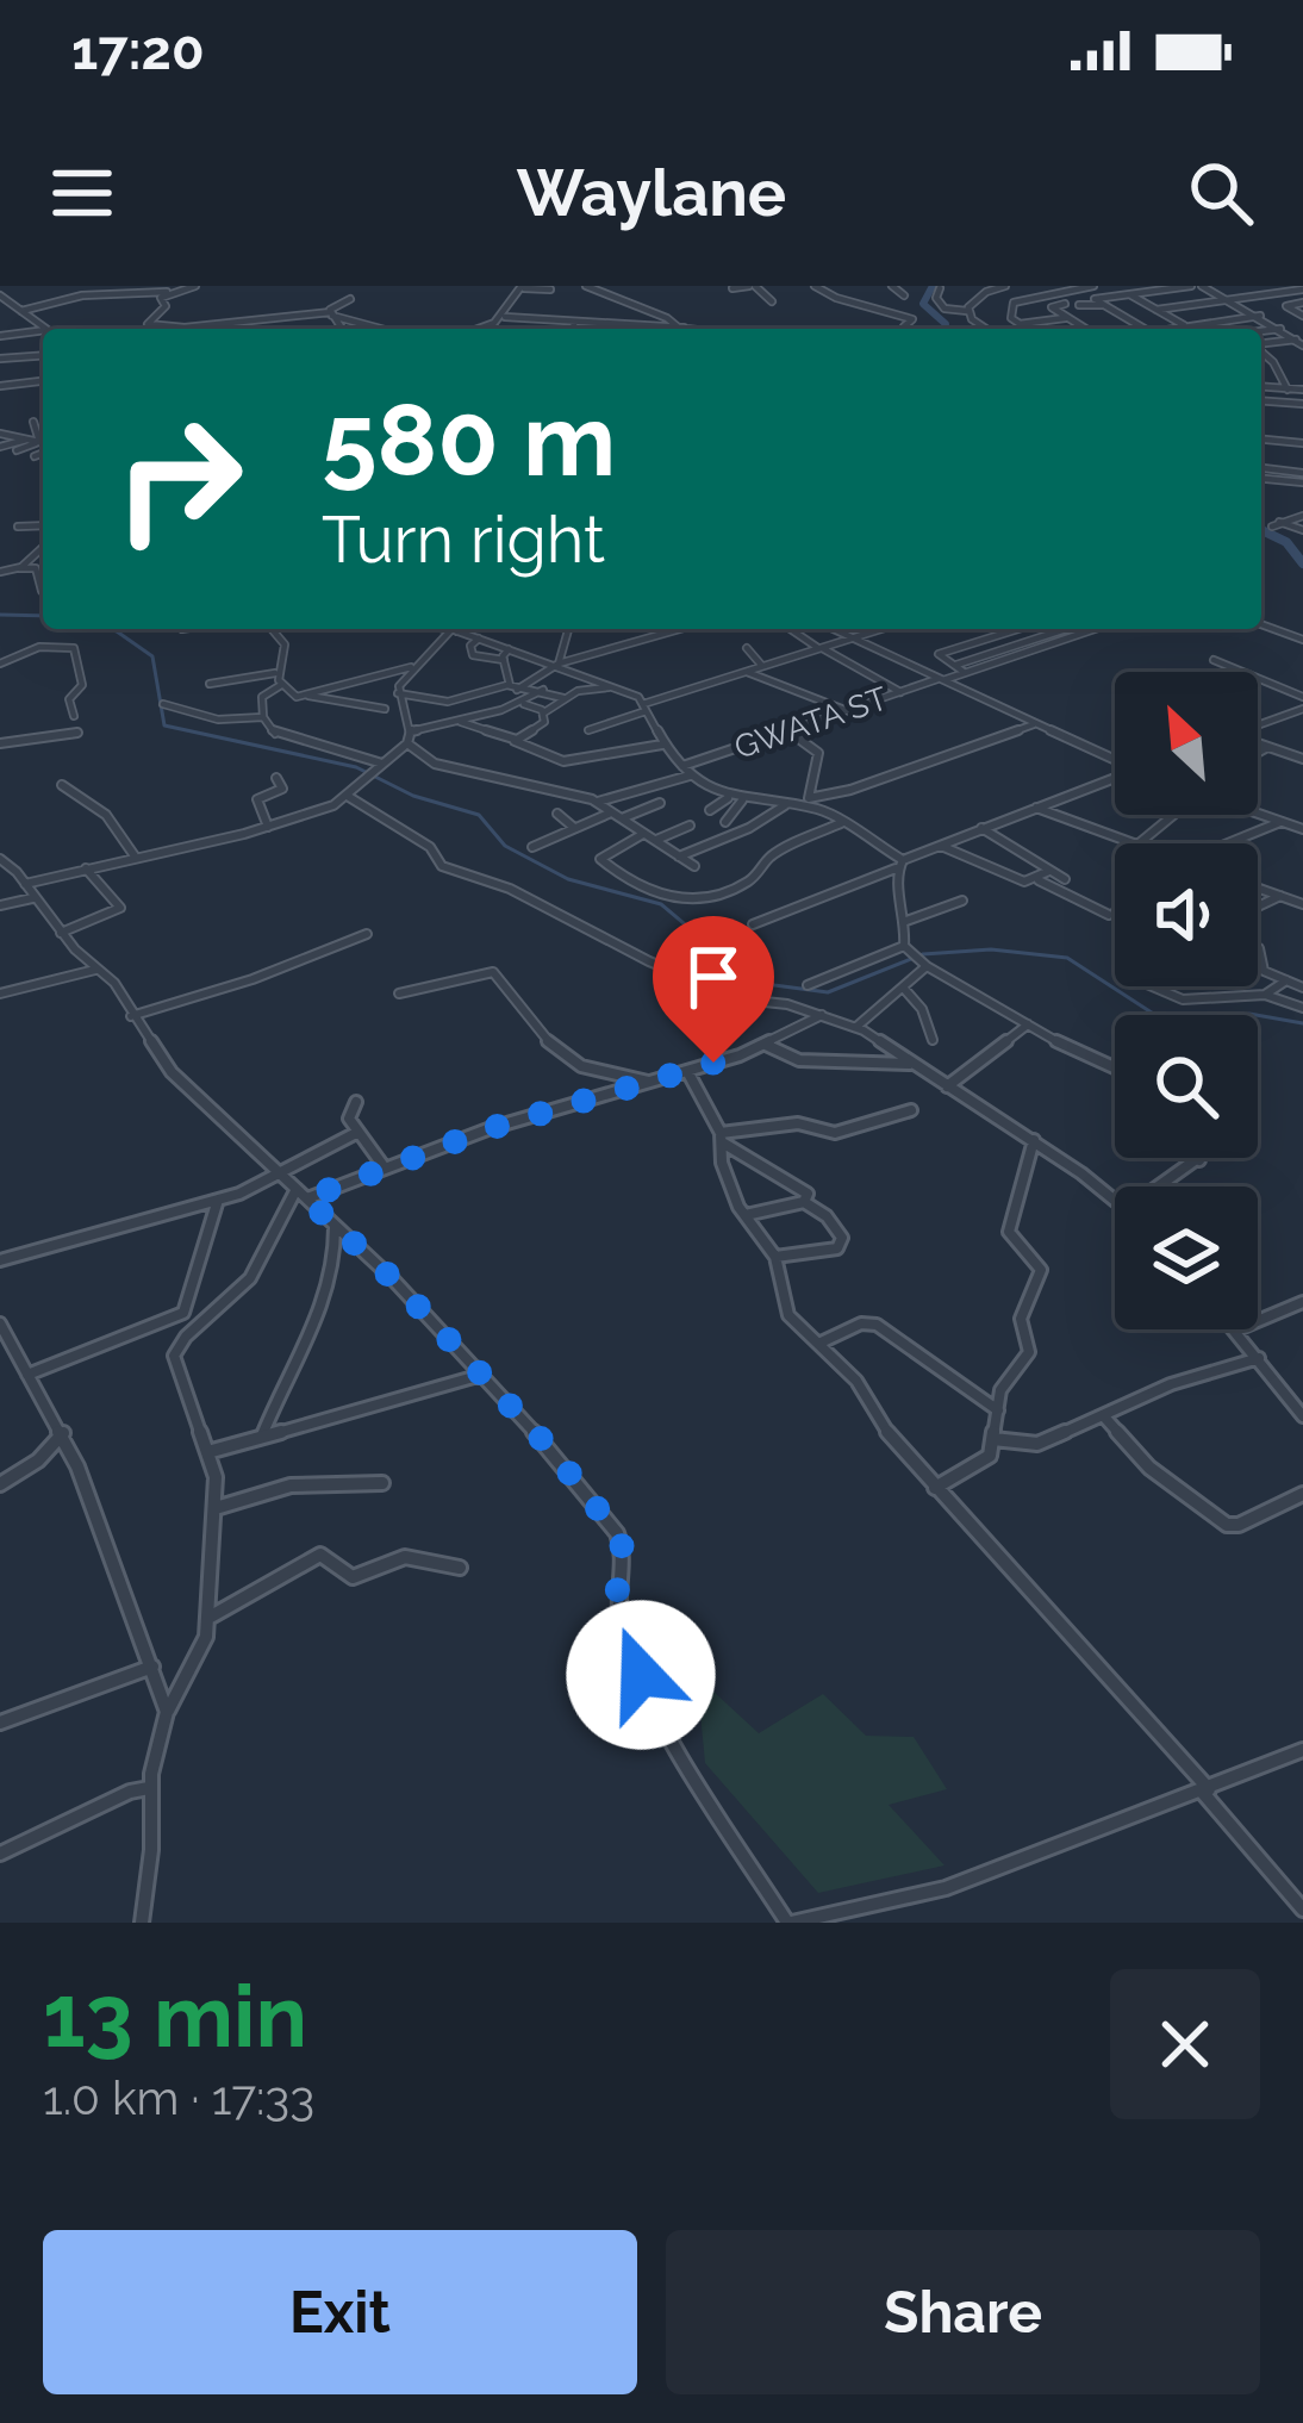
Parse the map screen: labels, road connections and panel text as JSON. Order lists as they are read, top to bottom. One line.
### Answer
{"streets":{"street":["GWATA ST"]},"north":"top left","page":{"status":"17:20","header":"Waylane","turn":["580 m","Turn right"],"heading":["13 min","1.0 km · 17:33"],"buttons":["Exit","Share"]}}
